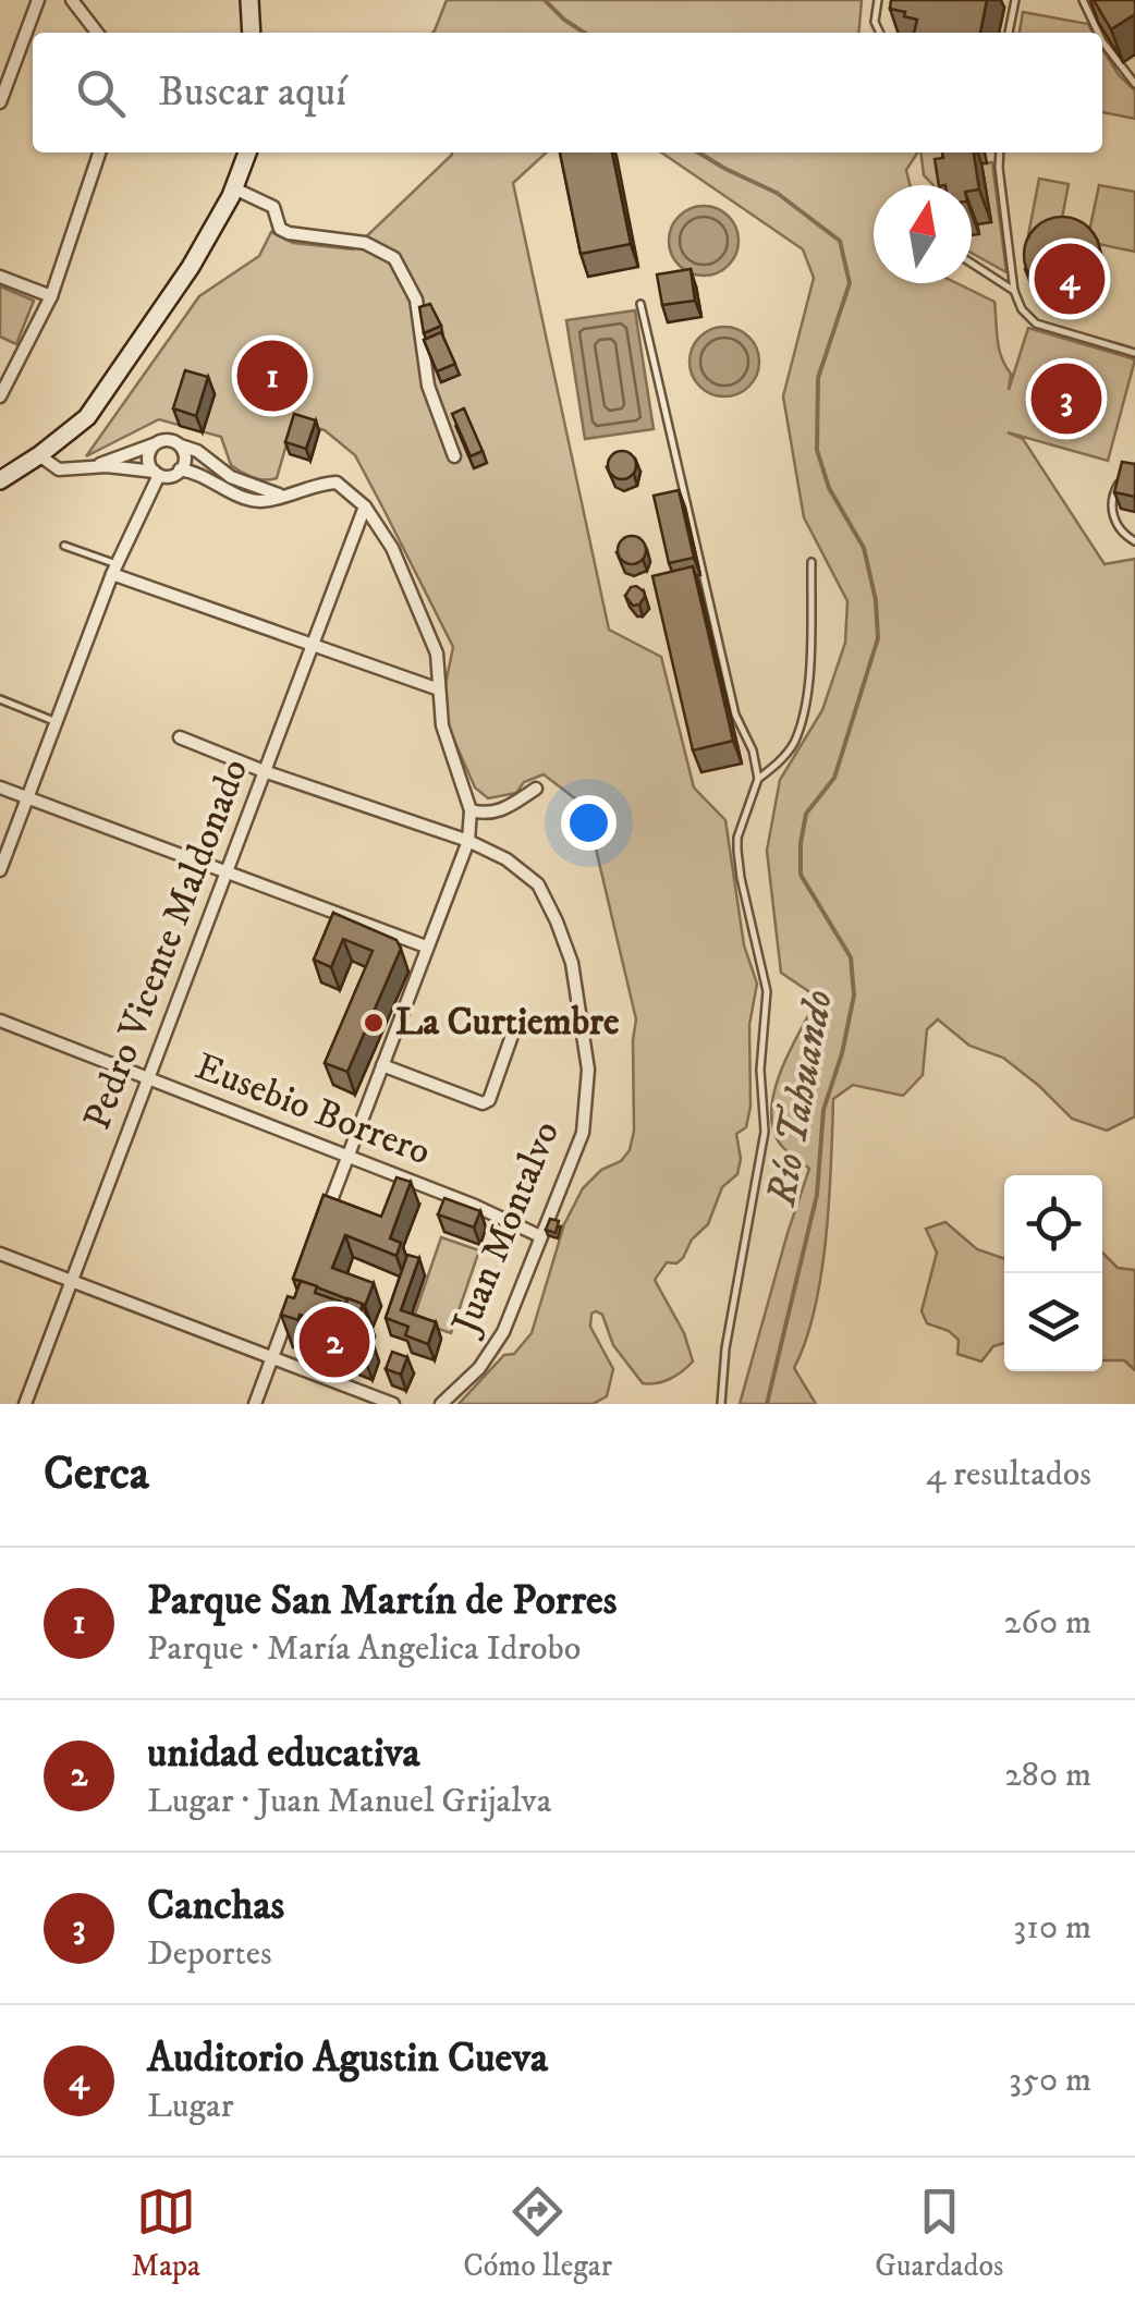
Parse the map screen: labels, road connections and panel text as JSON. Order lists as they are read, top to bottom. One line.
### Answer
{"streets":{"street":["Pedro Vicente Maldonado","Eusebio Borrero","Juan Montalvo"]},"crossings":[["Pedro Vicente Maldonado","Eusebio Borrero"],["Pedro Vicente Maldonado","Juan Montalvo"],["Eusebio Borrero","Juan Montalvo"]],"water":["Río Tahuando"],"places":["La Curtiembre"],"north":"top","page":{"search":"Buscar aquí","pins":["4","1","3","2"],"heading":["Cerca","4 resultados"],"list":[{"mark":"1","name":"Parque San Martín de Porres","note":"Parque · María Angelica Idrobo","value":"260 m"},{"mark":"2","name":"unidad educativa","note":"Lugar · Juan Manuel Grijalva","value":"280 m"},{"mark":"3","name":"Canchas","note":"Deportes","value":"310 m"},{"mark":"4","name":"Auditorio Agustin Cueva","note":"Lugar","value":"350 m"}],"nav":["Mapa","Cómo llegar","Guardados"]}}
